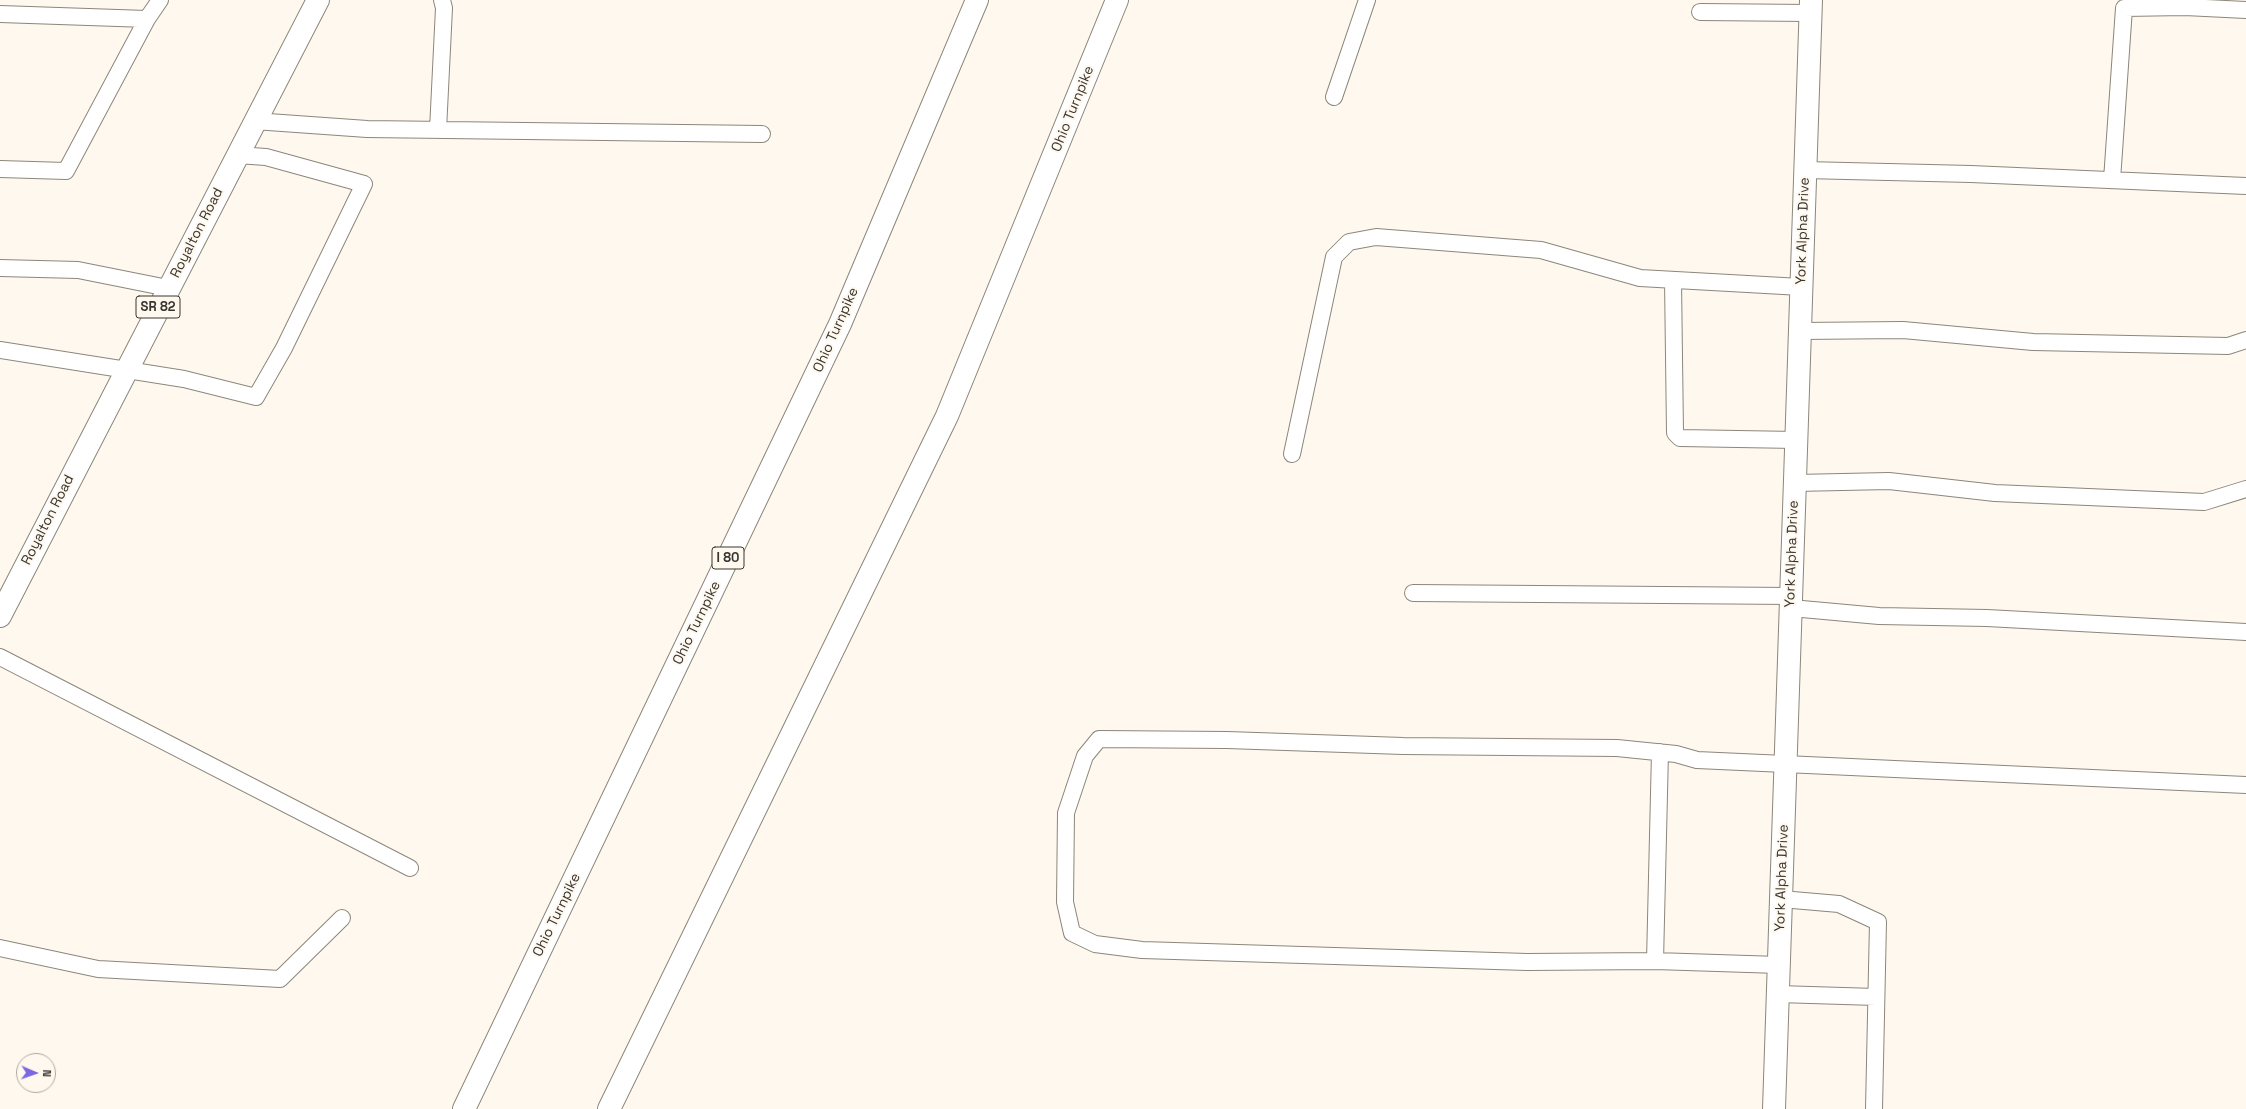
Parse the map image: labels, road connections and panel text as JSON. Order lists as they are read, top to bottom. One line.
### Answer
{"streets":{"main road":["Ohio Turnpike","York Alpha Drive","Royalton Road","SR 82","I 80"]},"north":"right"}
